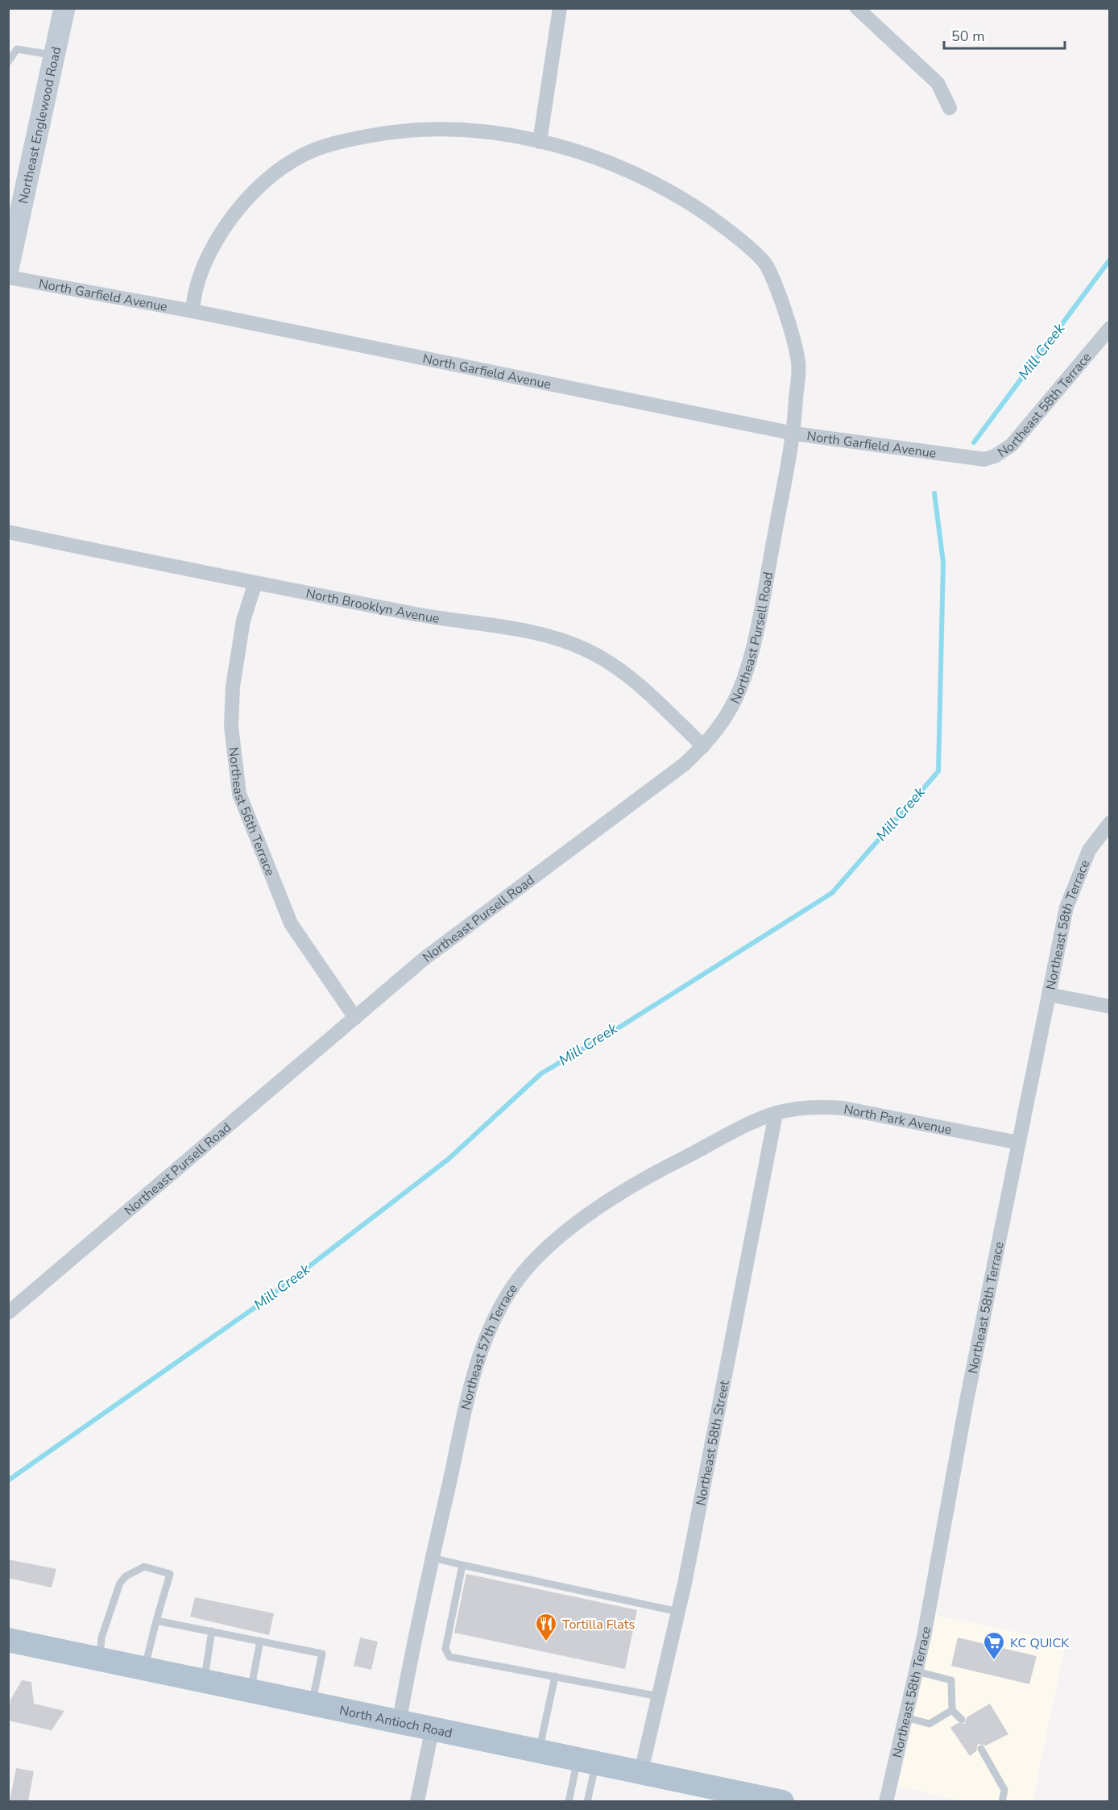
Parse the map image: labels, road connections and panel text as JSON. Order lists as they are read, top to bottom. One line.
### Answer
{"streets":{"main road":["Northeast Englewood Road","North Antioch Road"],"street":["North Garfield Avenue","Northeast 58th Terrace","North Brooklyn Avenue","Northeast Pursell Road","Northeast 56th Terrace","North Park Avenue","Northeast 57th Terrace","Northeast 58th Street"]},"crossings":[["North Garfield Avenue","Northeast 58th Terrace"],["North Garfield Avenue","Northeast Pursell Road"],["Northeast 58th Terrace","North Park Avenue"],["North Brooklyn Avenue","Northeast Pursell Road"],["North Brooklyn Avenue","Northeast 56th Terrace"],["Northeast Pursell Road","Northeast 56th Terrace"],["North Park Avenue","Northeast 57th Terrace"],["North Park Avenue","Northeast 58th Street"],["Northeast 57th Terrace","Northeast 58th Street"],["Northeast 57th Terrace","North Antioch Road"],["Northeast 58th Street","North Antioch Road"]],"water":["Mill Creek"],"places":{"restaurant":["Tortilla Flats"],"supermarket":["KC QUICK"]},"scale_bar":"50 m"}
